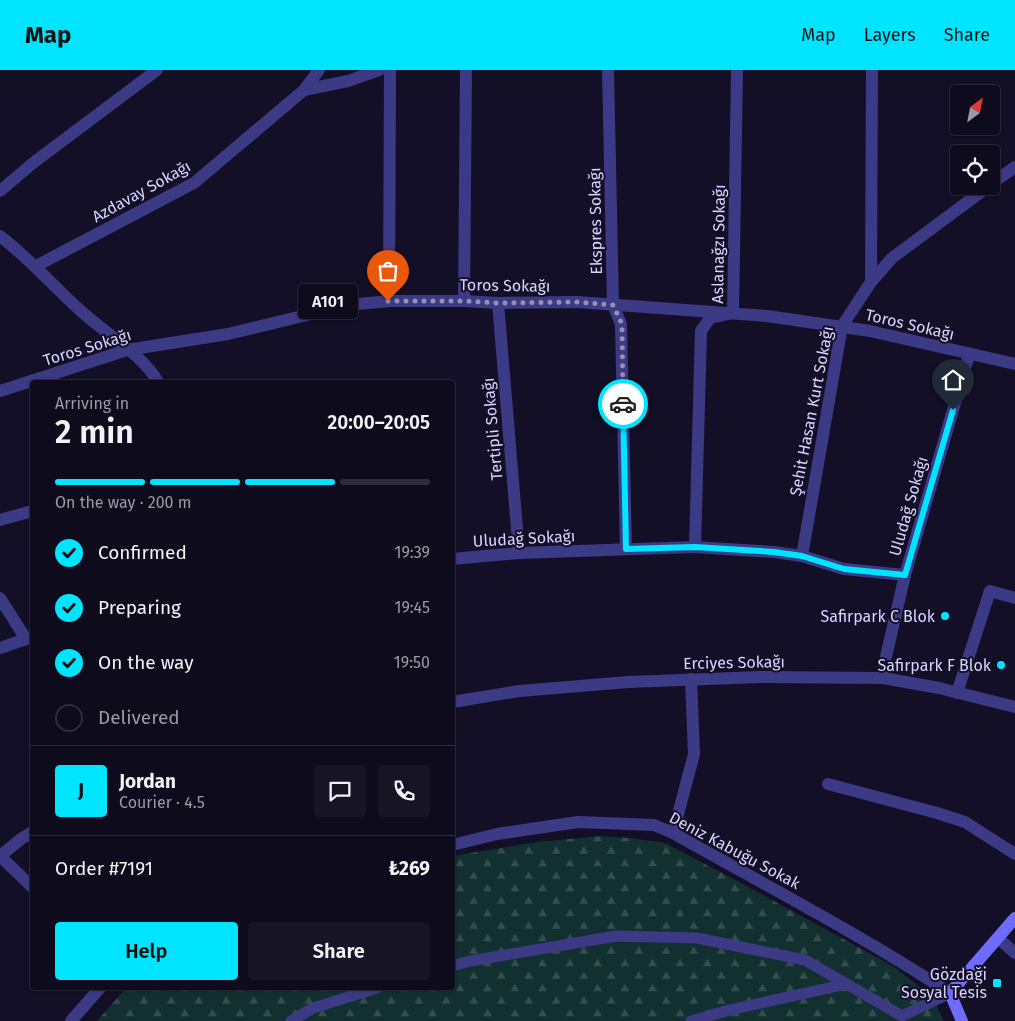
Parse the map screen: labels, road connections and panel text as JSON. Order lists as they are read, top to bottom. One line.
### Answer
{"streets":{"street":["Azdavay Sokağı","Ekspres Sokağı","Aslanağzı Sokağı","Toros Sokağı","Şehit Hasan Kurt Sokağı","Tertipli Sokağı","Uludağ Sokağı","Erciyes Sokağı","Deniz Kabuğu Sokak"]},"crossings":[["Ekspres Sokağı","Toros Sokağı"],["Ekspres Sokağı","Uludağ Sokağı"],["Aslanağzı Sokağı","Toros Sokağı"],["Aslanağzı Sokağı","Uludağ Sokağı"],["Toros Sokağı","Şehit Hasan Kurt Sokağı"],["Toros Sokağı","Tertipli Sokağı"],["Toros Sokağı","Uludağ Sokağı"],["Şehit Hasan Kurt Sokağı","Uludağ Sokağı"],["Tertipli Sokağı","Uludağ Sokağı"]],"places":{"other":["A101","Safirpark C Blok","Safirpark F Blok"],"transit":["Gözdaği Sosyal Tesi̇s"]},"north":"top right","page":{"header":"Map","nav":["Map","Layers","Share"],"bubble":"A101","heading":["2 min","Arriving in","20:00–20:05"],"panel":["Jordan","Courier · 4.5","Order #7191","₺269"],"bar":"On the way · 200 m","list":[["Confirmed","19:39"],["Preparing","19:45"],["On the way","19:50"],"Delivered"],"round":"J","buttons":["Help","Share"]}}
